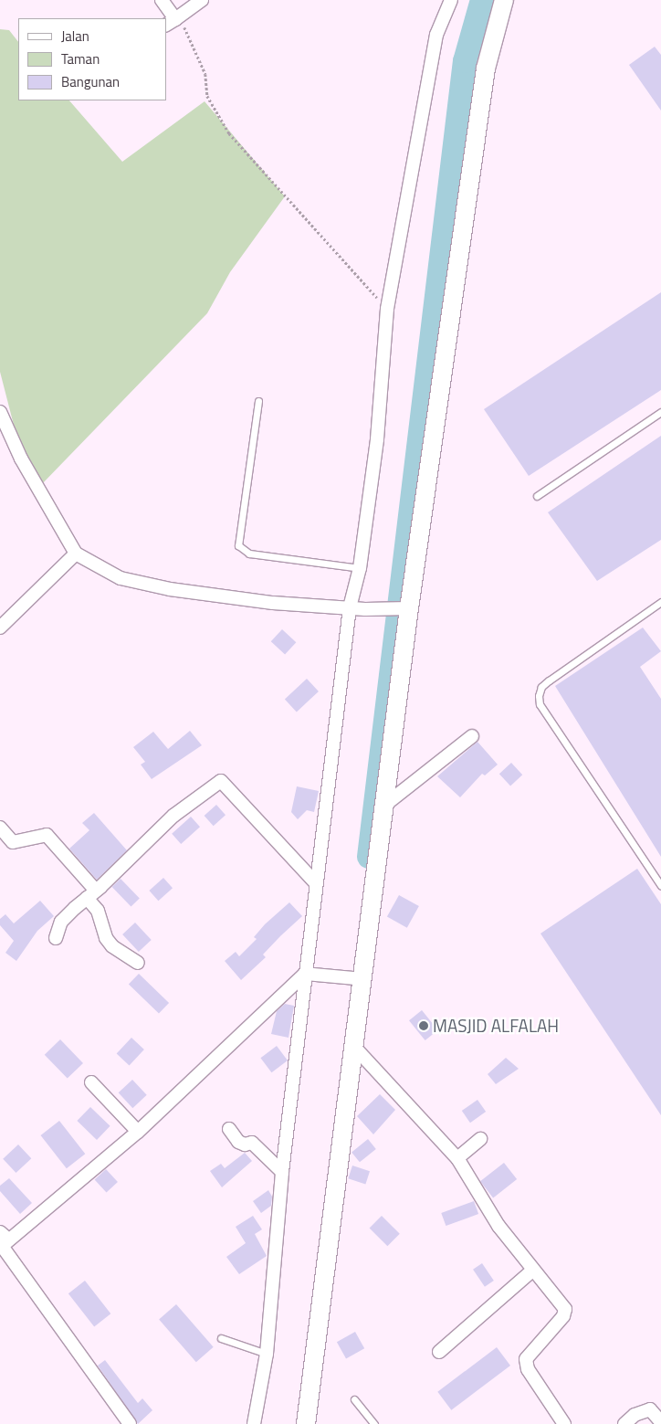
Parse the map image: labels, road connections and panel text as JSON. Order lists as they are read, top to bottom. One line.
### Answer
{"places":["MASJID ALFALAH"],"legend":["Jalan","Taman","Bangunan"]}
